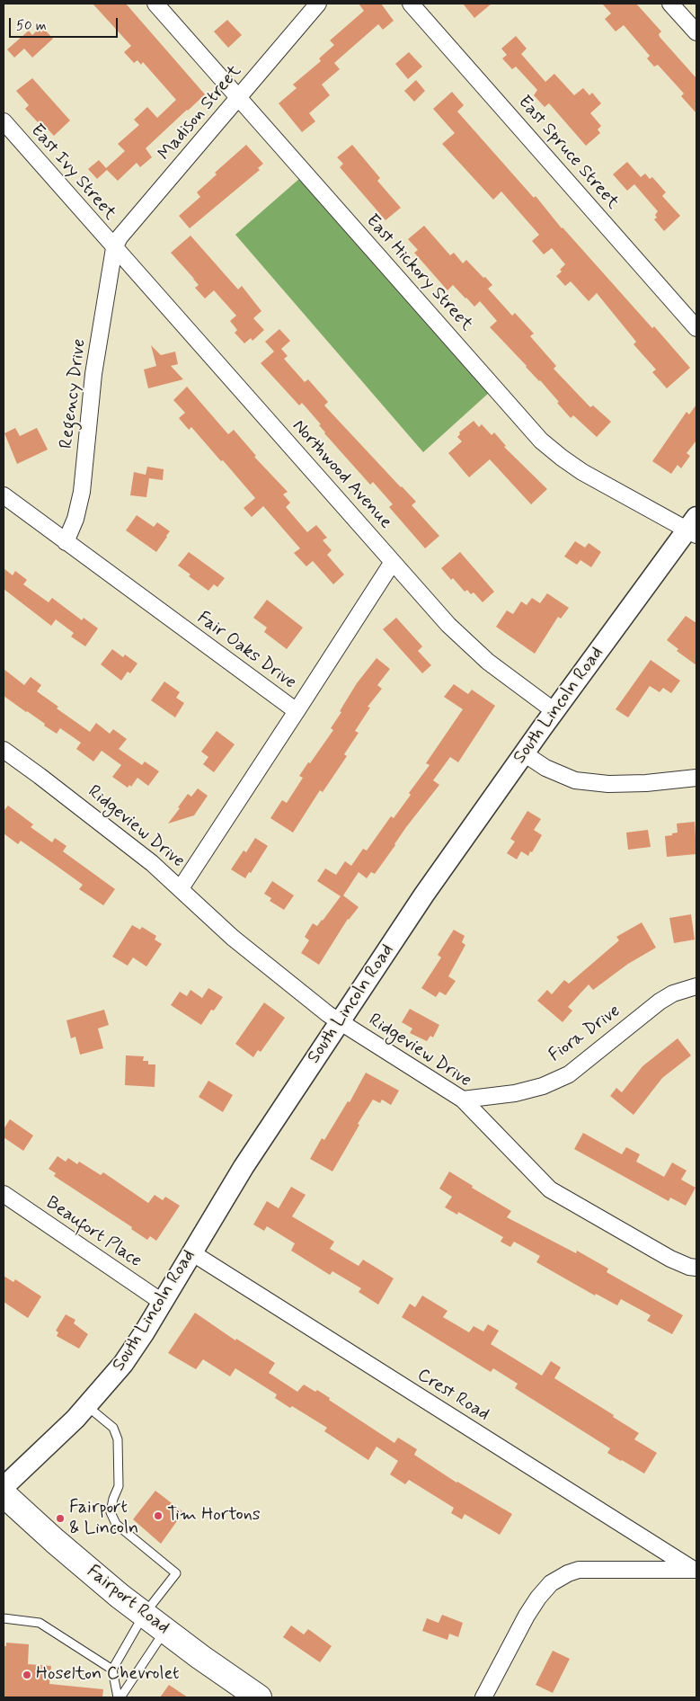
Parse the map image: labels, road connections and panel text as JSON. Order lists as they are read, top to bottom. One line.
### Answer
{"streets":{"main road":["Fairport Road"],"street":["Madison Street","East Spruce Street","East Ivy Street","East Hickory Street","Regency Drive","Northwood Avenue","Fair Oaks Drive","South Lincoln Road","Ridgeview Drive","Fiora Drive","Beaufort Place","Crest Road"]},"crossings":[["Madison Street","East Ivy Street"],["Madison Street","East Hickory Street"],["Madison Street","Regency Drive"],["Madison Street","Northwood Avenue"],["East Ivy Street","Regency Drive"],["East Ivy Street","Northwood Avenue"],["East Hickory Street","South Lincoln Road"],["Regency Drive","Northwood Avenue"],["Regency Drive","Fair Oaks Drive"],["Northwood Avenue","South Lincoln Road"],["Fair Oaks Drive","Ridgeview Drive"],["South Lincoln Road","Ridgeview Drive"],["South Lincoln Road","Beaufort Place"],["South Lincoln Road","Crest Road"],["Ridgeview Drive","Fiora Drive"]],"places":["Tim Hortons","Fairport & Lincoln","Hoselton Chevrolet"],"scale_bar":"50 m"}
